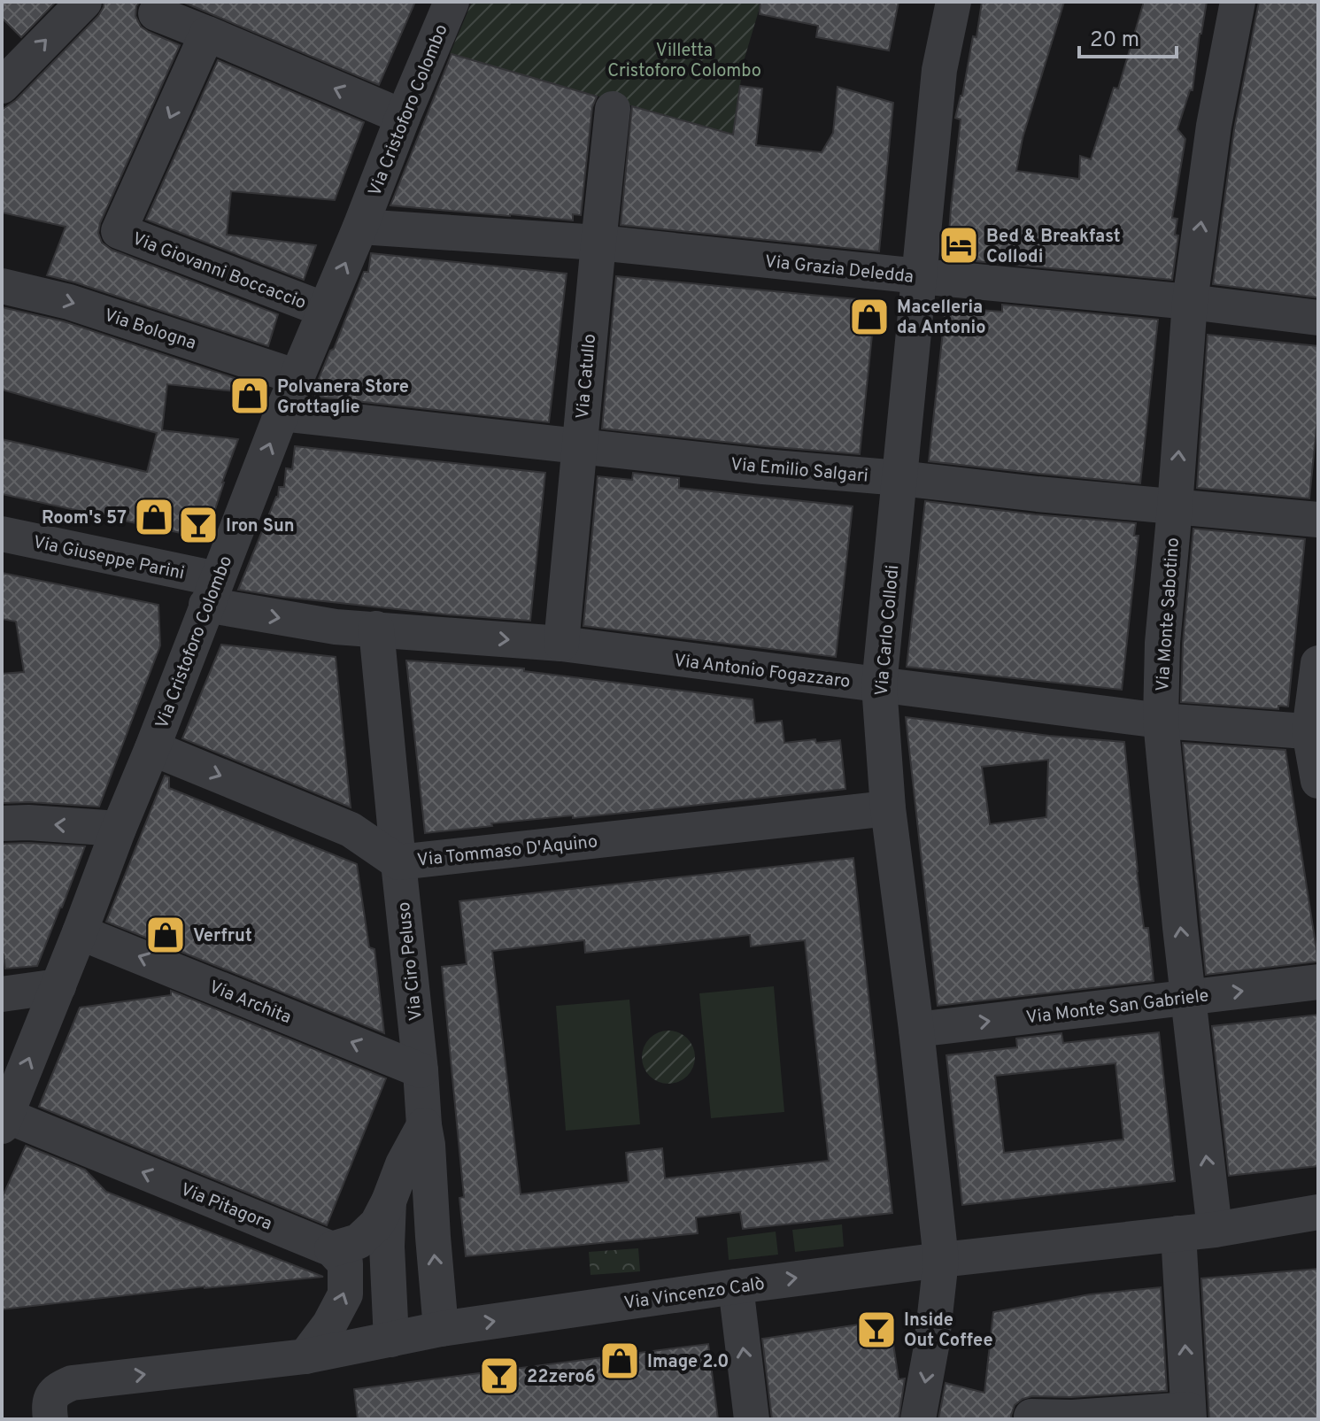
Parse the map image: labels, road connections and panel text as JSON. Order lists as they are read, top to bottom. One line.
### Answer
{"streets":{"street":["Via Cristoforo Colombo","Via Grazia Deledda","Via Giovanni Boccaccio","Via Bologna","Via Catullo","Via Emilio Salgari","Via Giuseppe Parini","Via Monte Sabotino","Via Carlo Collodi","Via Antonio Fogazzaro","Via Tommaso D'Aquino","Via Ciro Peluso","Via Archita","Via Monte San Gabriele","Via Pitagora","Via Vincenzo Calò"]},"crossings":[["Via Cristoforo Colombo","Via Grazia Deledda"],["Via Cristoforo Colombo","Via Giovanni Boccaccio"],["Via Cristoforo Colombo","Via Bologna"],["Via Cristoforo Colombo","Via Emilio Salgari"],["Via Cristoforo Colombo","Via Giuseppe Parini"],["Via Cristoforo Colombo","Via Antonio Fogazzaro"],["Via Cristoforo Colombo","Via Tommaso D'Aquino"],["Via Cristoforo Colombo","Via Archita"],["Via Cristoforo Colombo","Via Pitagora"],["Via Grazia Deledda","Via Catullo"],["Via Grazia Deledda","Via Monte Sabotino"],["Via Grazia Deledda","Via Carlo Collodi"],["Via Catullo","Via Emilio Salgari"],["Via Catullo","Via Antonio Fogazzaro"],["Via Emilio Salgari","Via Monte Sabotino"],["Via Emilio Salgari","Via Carlo Collodi"],["Via Giuseppe Parini","Via Antonio Fogazzaro"],["Via Monte Sabotino","Via Antonio Fogazzaro"],["Via Monte Sabotino","Via Monte San Gabriele"],["Via Monte Sabotino","Via Vincenzo Calò"],["Via Carlo Collodi","Via Antonio Fogazzaro"],["Via Carlo Collodi","Via Tommaso D'Aquino"],["Via Carlo Collodi","Via Monte San Gabriele"],["Via Carlo Collodi","Via Vincenzo Calò"],["Via Antonio Fogazzaro","Via Ciro Peluso"],["Via Tommaso D'Aquino","Via Ciro Peluso"],["Via Ciro Peluso","Via Archita"],["Via Ciro Peluso","Via Vincenzo Calò"]],"one_way":["Via Cristoforo Colombo","Via Monte Sabotino","Via Tommaso D'Aquino","Via Archita","Via Monte San Gabriele","Via Pitagora","Via Vincenzo Calò"],"parks":["Villetta Cristoforo Colombo"],"places":{"hotel":["Bed & Breakfast Collodi"],"shop":["Macelleria da Antonio","Polvanera Store Grottaglie","Room's 57","Verfrut","Image 2.0"],"bar":["Iron Sun","Inside Out Coffee","22zero6"]},"scale_bar":"20 m"}
